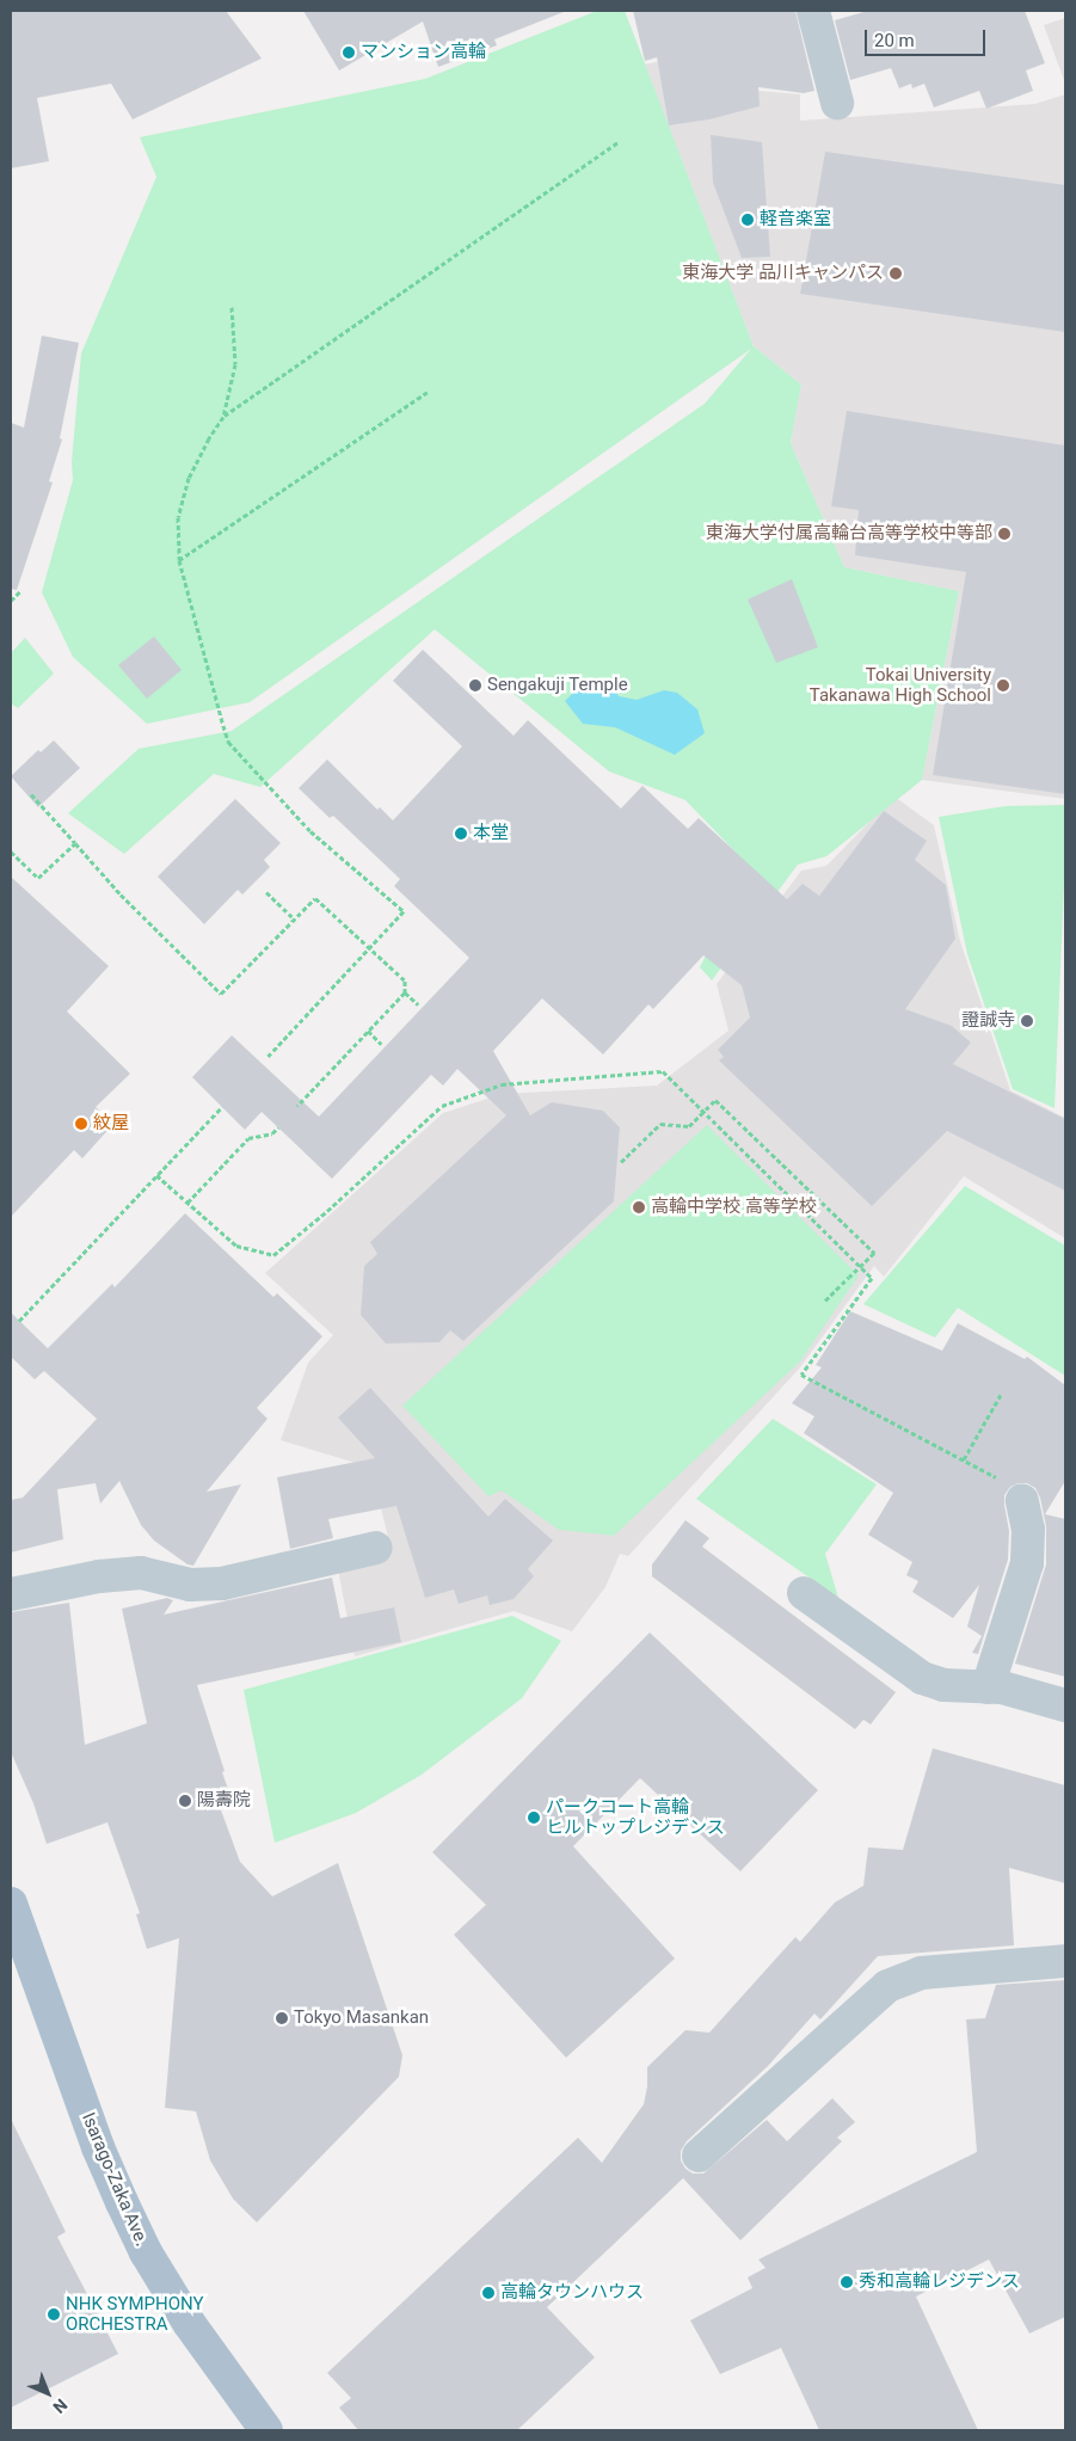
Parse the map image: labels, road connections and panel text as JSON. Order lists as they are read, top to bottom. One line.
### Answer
{"streets":{"main road":["Isarago-Zaka Ave."]},"places":["マンション高輪","軽音楽室","東海大学 品川キャンパス","東海大学付属高輪台高等学校中等部","Sengakuji Temple","Tokai University Takanawa High School","本堂","證誠寺","紋屋","高輪中学校 高等学校","陽壽院","パークコート高輪 ヒルトップレジデンス","Tokyo Masankan","秀和高輪レジデンス","高輪タウンハウス","NHK SYMPHONY ORCHESTRA"],"scale_bar":"20 m","north":"bottom right"}
